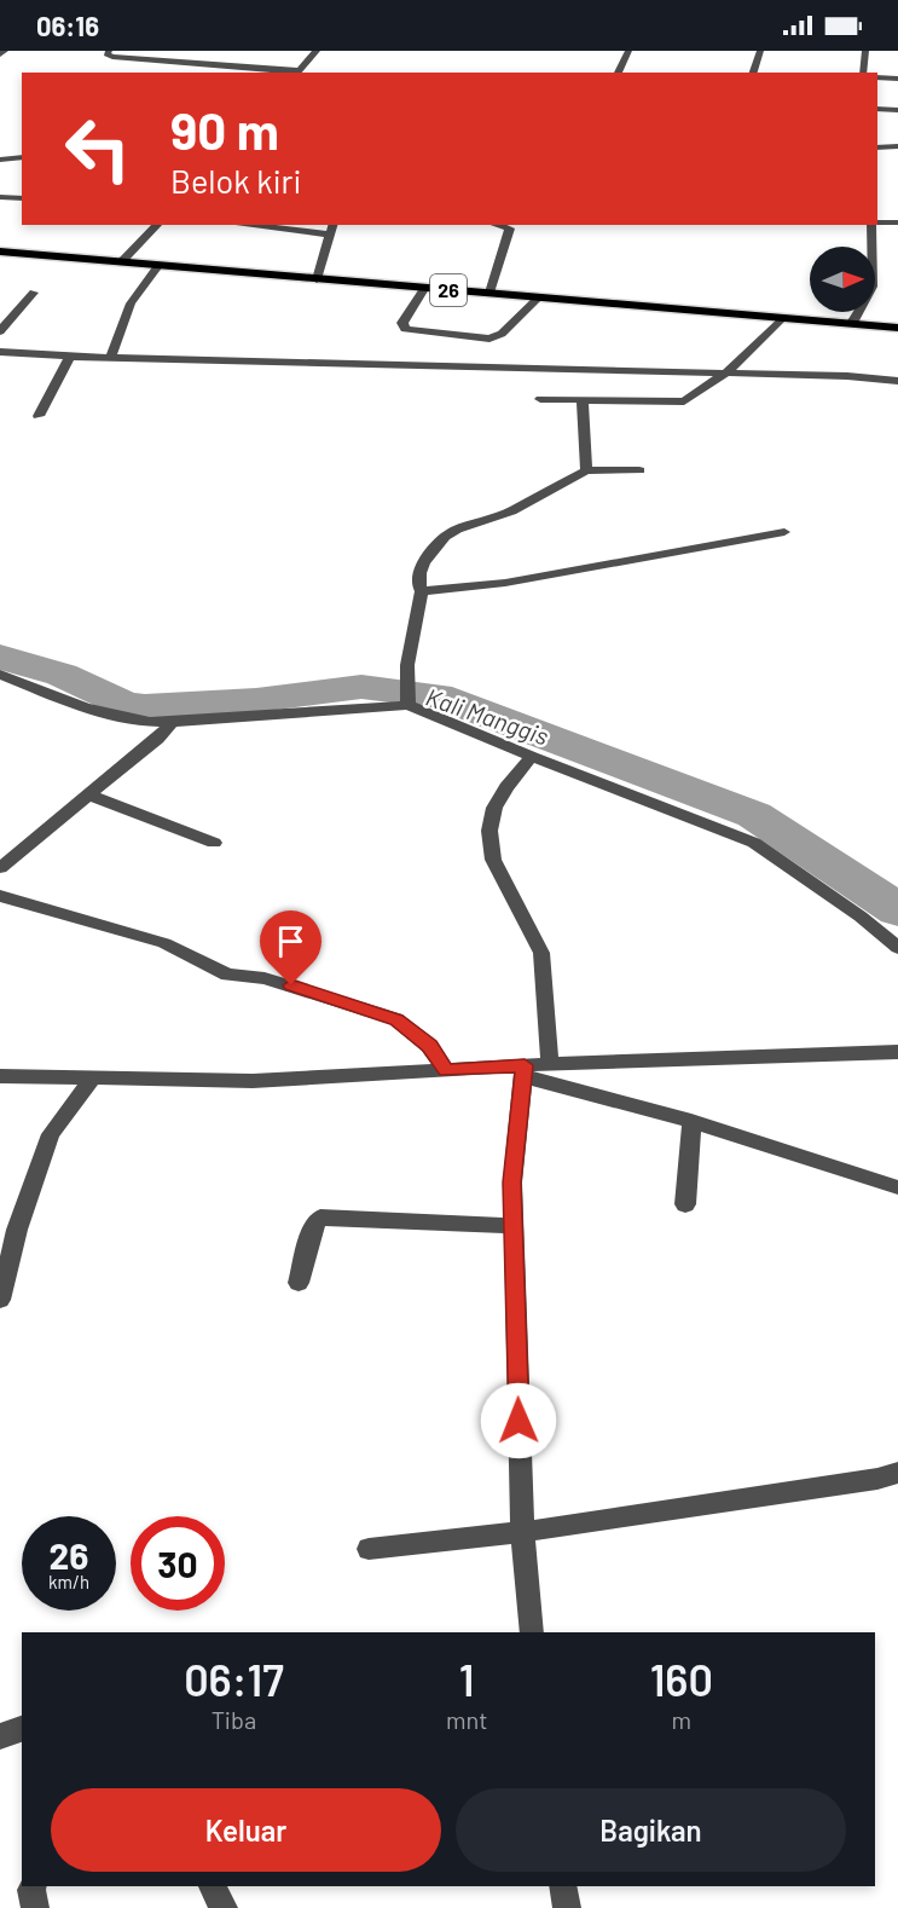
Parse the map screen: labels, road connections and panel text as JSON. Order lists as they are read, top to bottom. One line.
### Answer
{"streets":{"highway":["26"]},"water":["Kali Manggis"],"north":"right","page":{"status":"06:16","turn":["90 m","Belok kiri"],"speed":"26 km/h","limit":"30","eta":["06:17","Tiba","1","mnt","160","m"],"buttons":["Keluar","Bagikan"]}}
